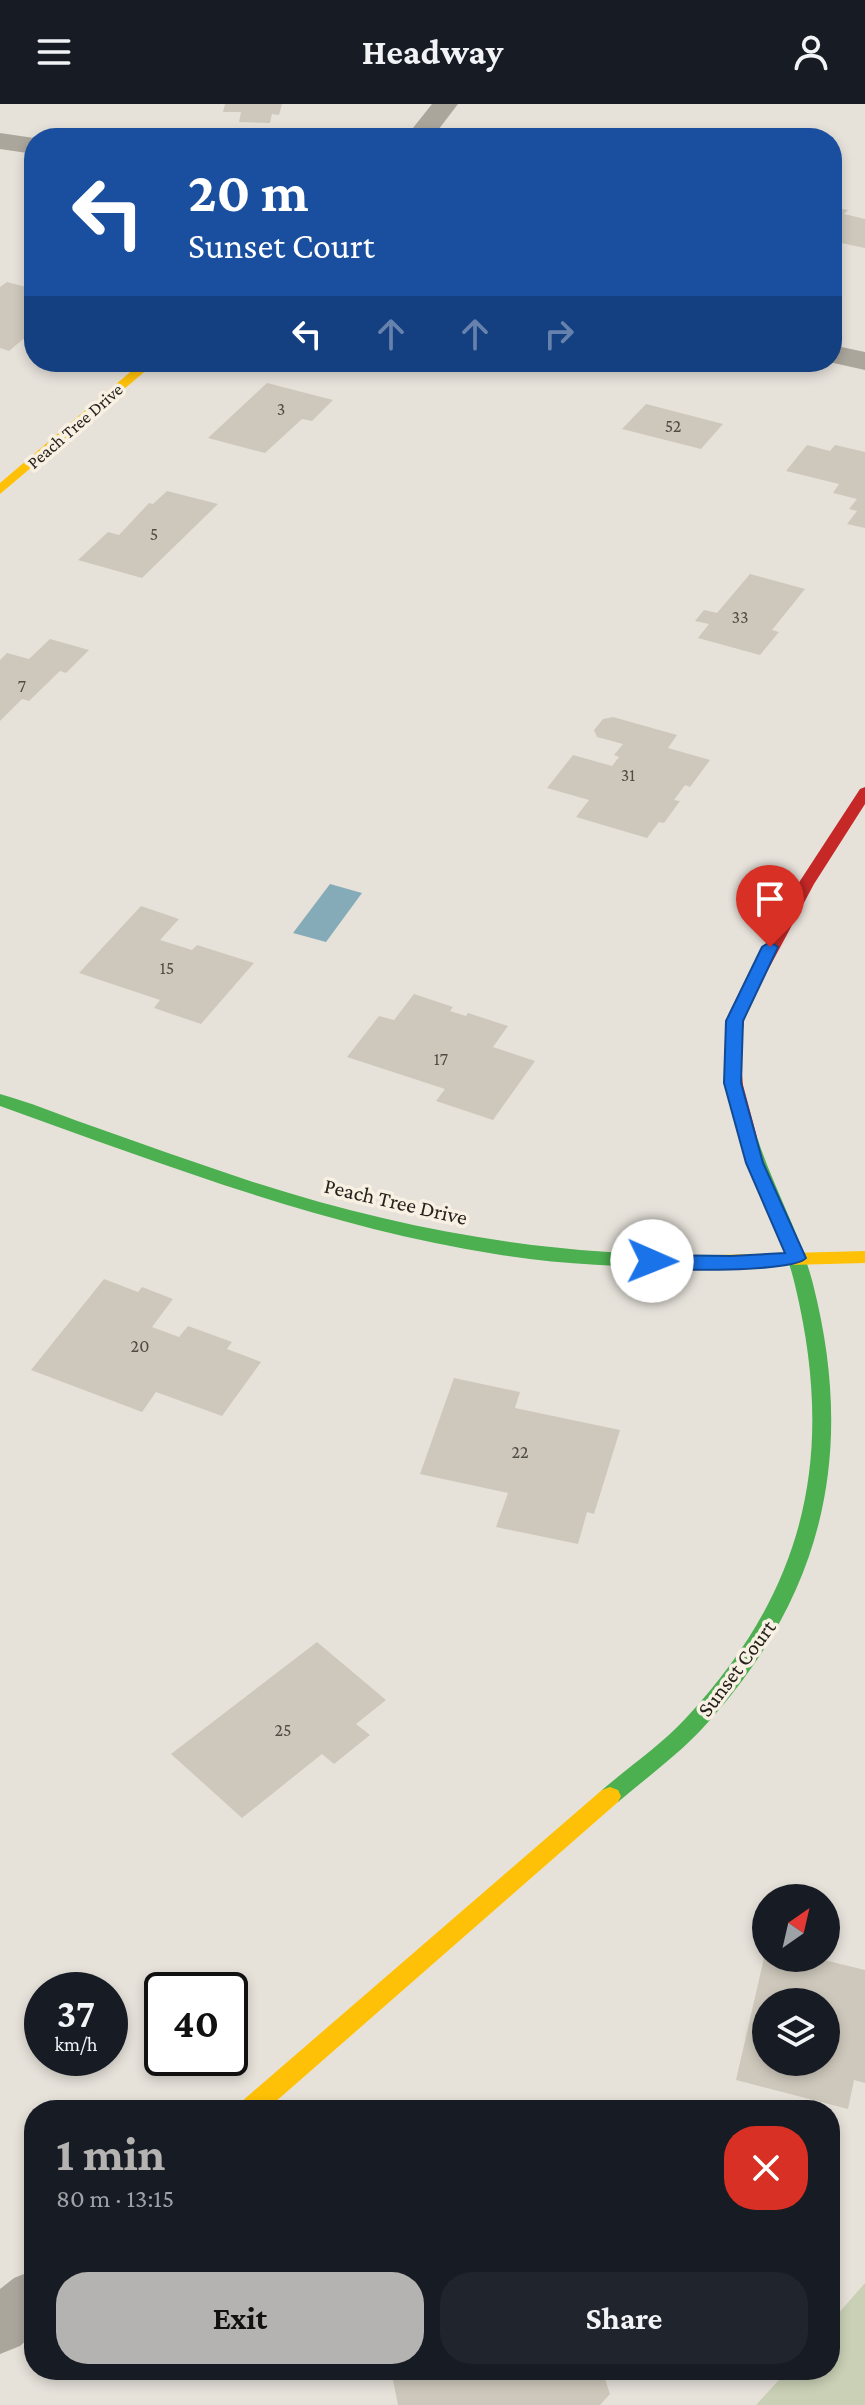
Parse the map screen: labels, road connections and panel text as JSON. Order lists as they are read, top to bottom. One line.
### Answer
{"streets":{"street":["Peach Tree Drive","Sunset Court"]},"crossings":[["Peach Tree Drive","Sunset Court"]],"house_numbers":["3","52","5","33","7","31","15","17","20","22","25"],"north":"top right","page":{"header":"Headway","turn":["20 m","Sunset Court"],"speed":"37 km/h","limit":"40","heading":["1 min","80 m · 13:15"],"buttons":["Exit","Share"]}}
